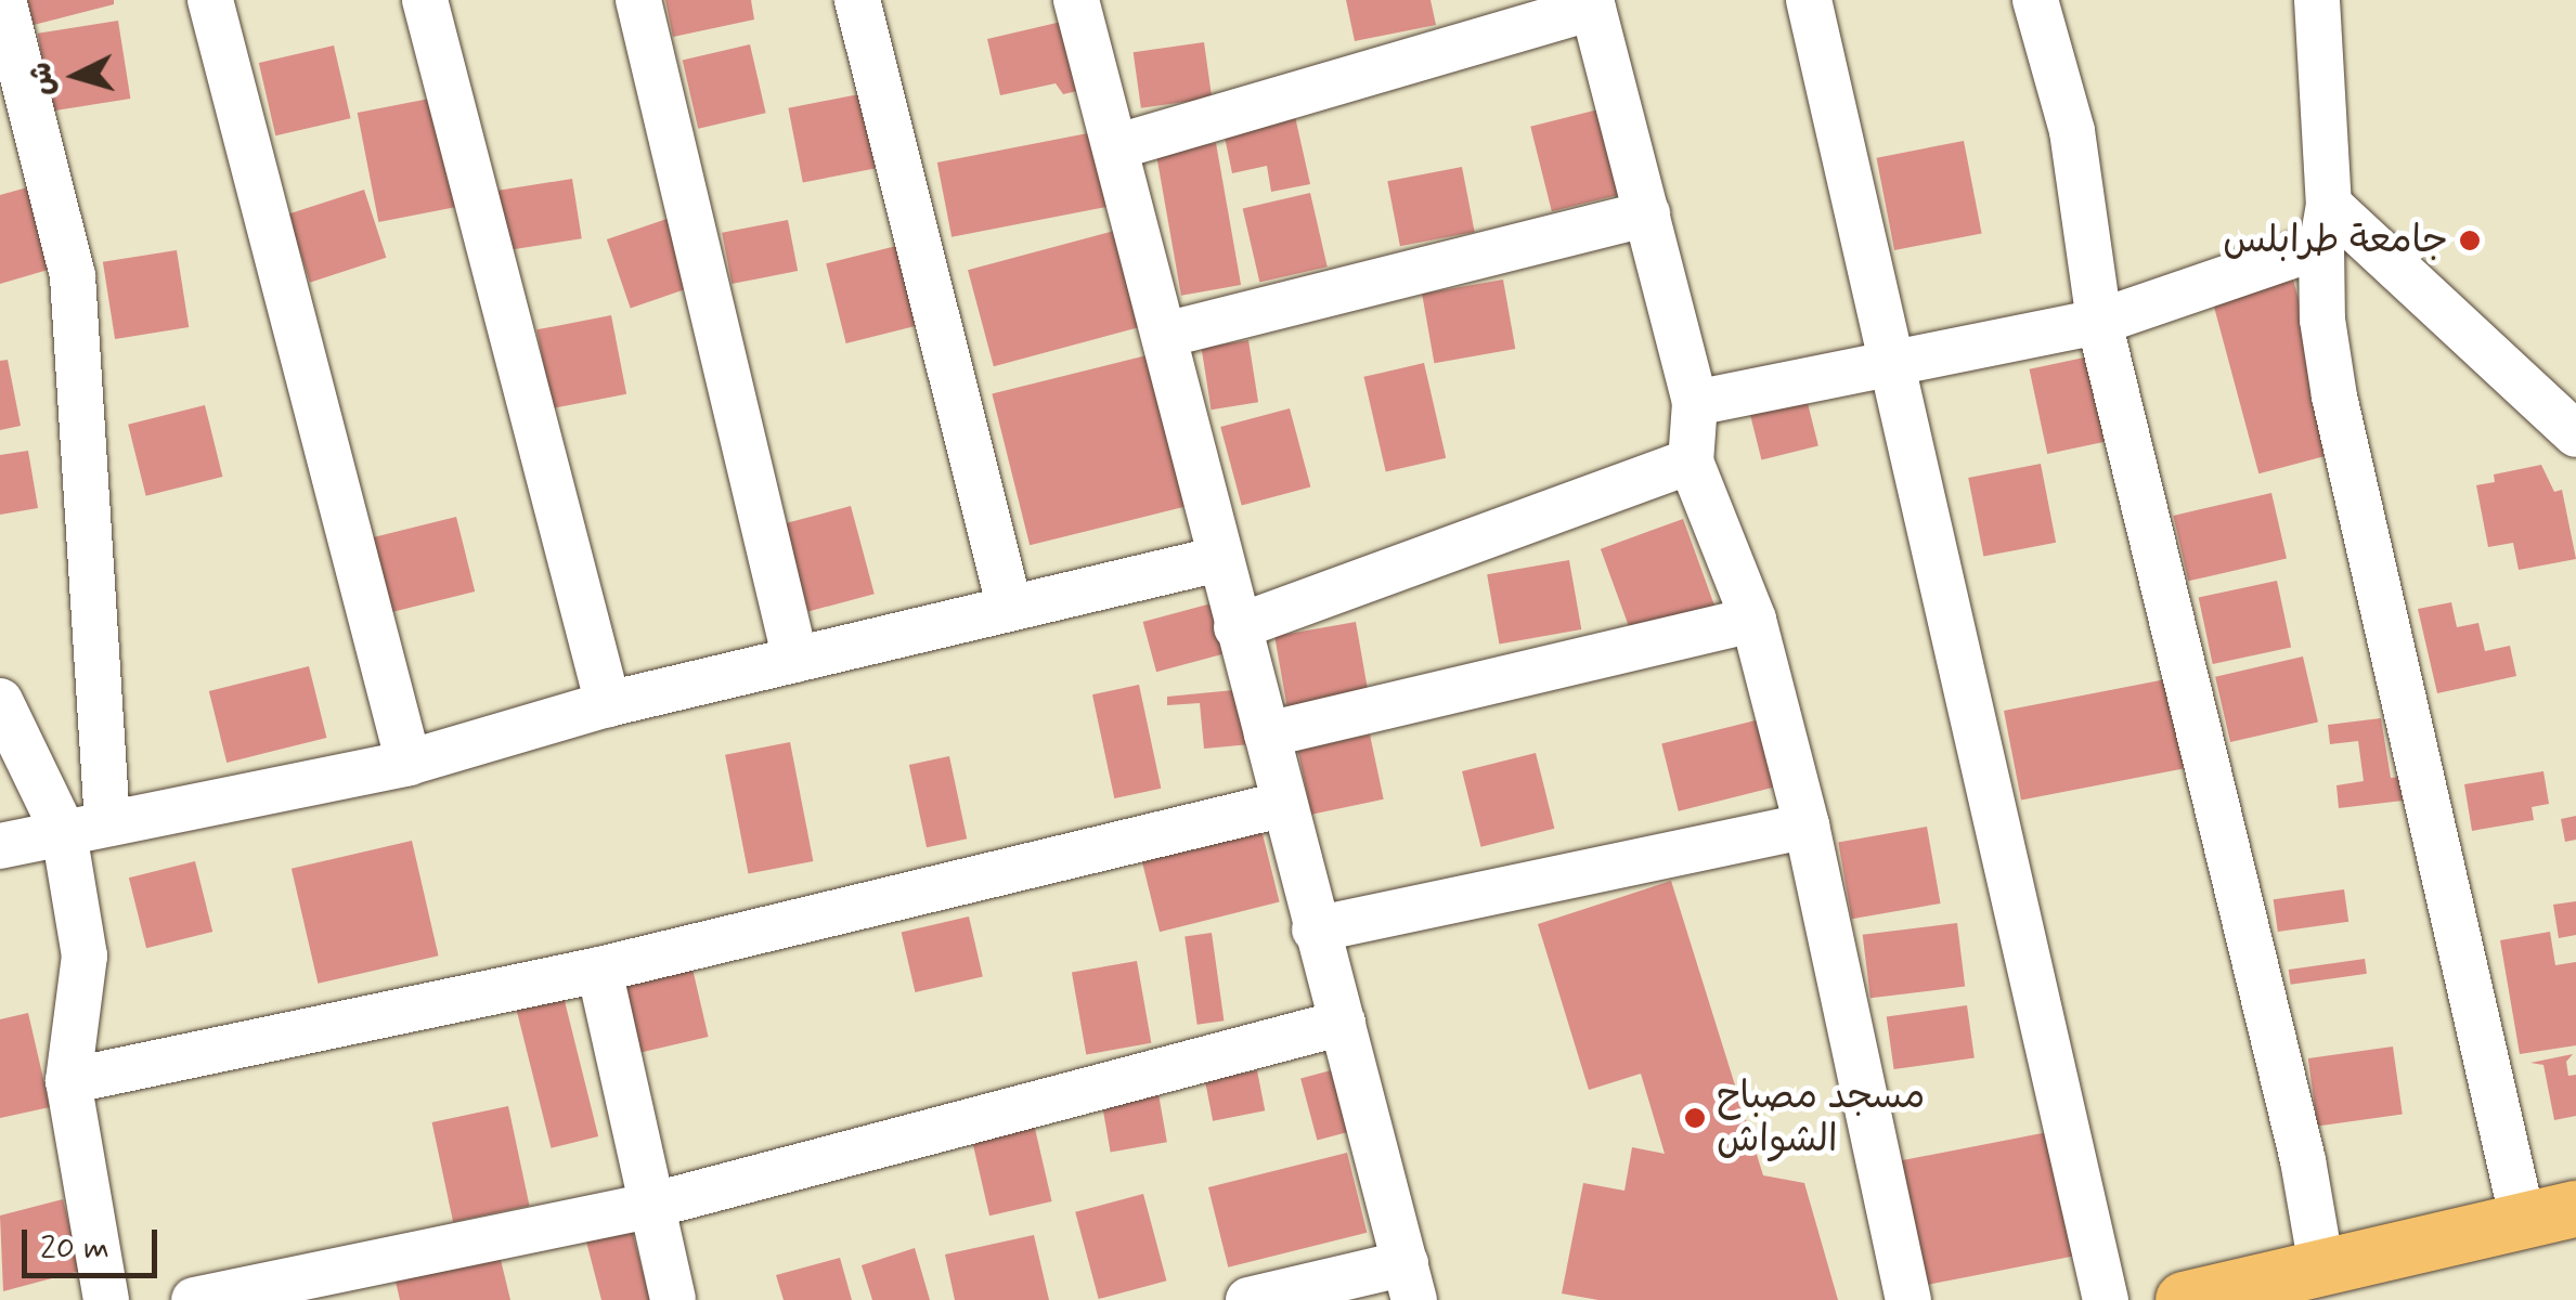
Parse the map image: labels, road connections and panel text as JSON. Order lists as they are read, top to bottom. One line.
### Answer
{"places":["جامعة طرابلس","مسجد مصباح الشواش"],"scale_bar":"20 m","north":"left"}
